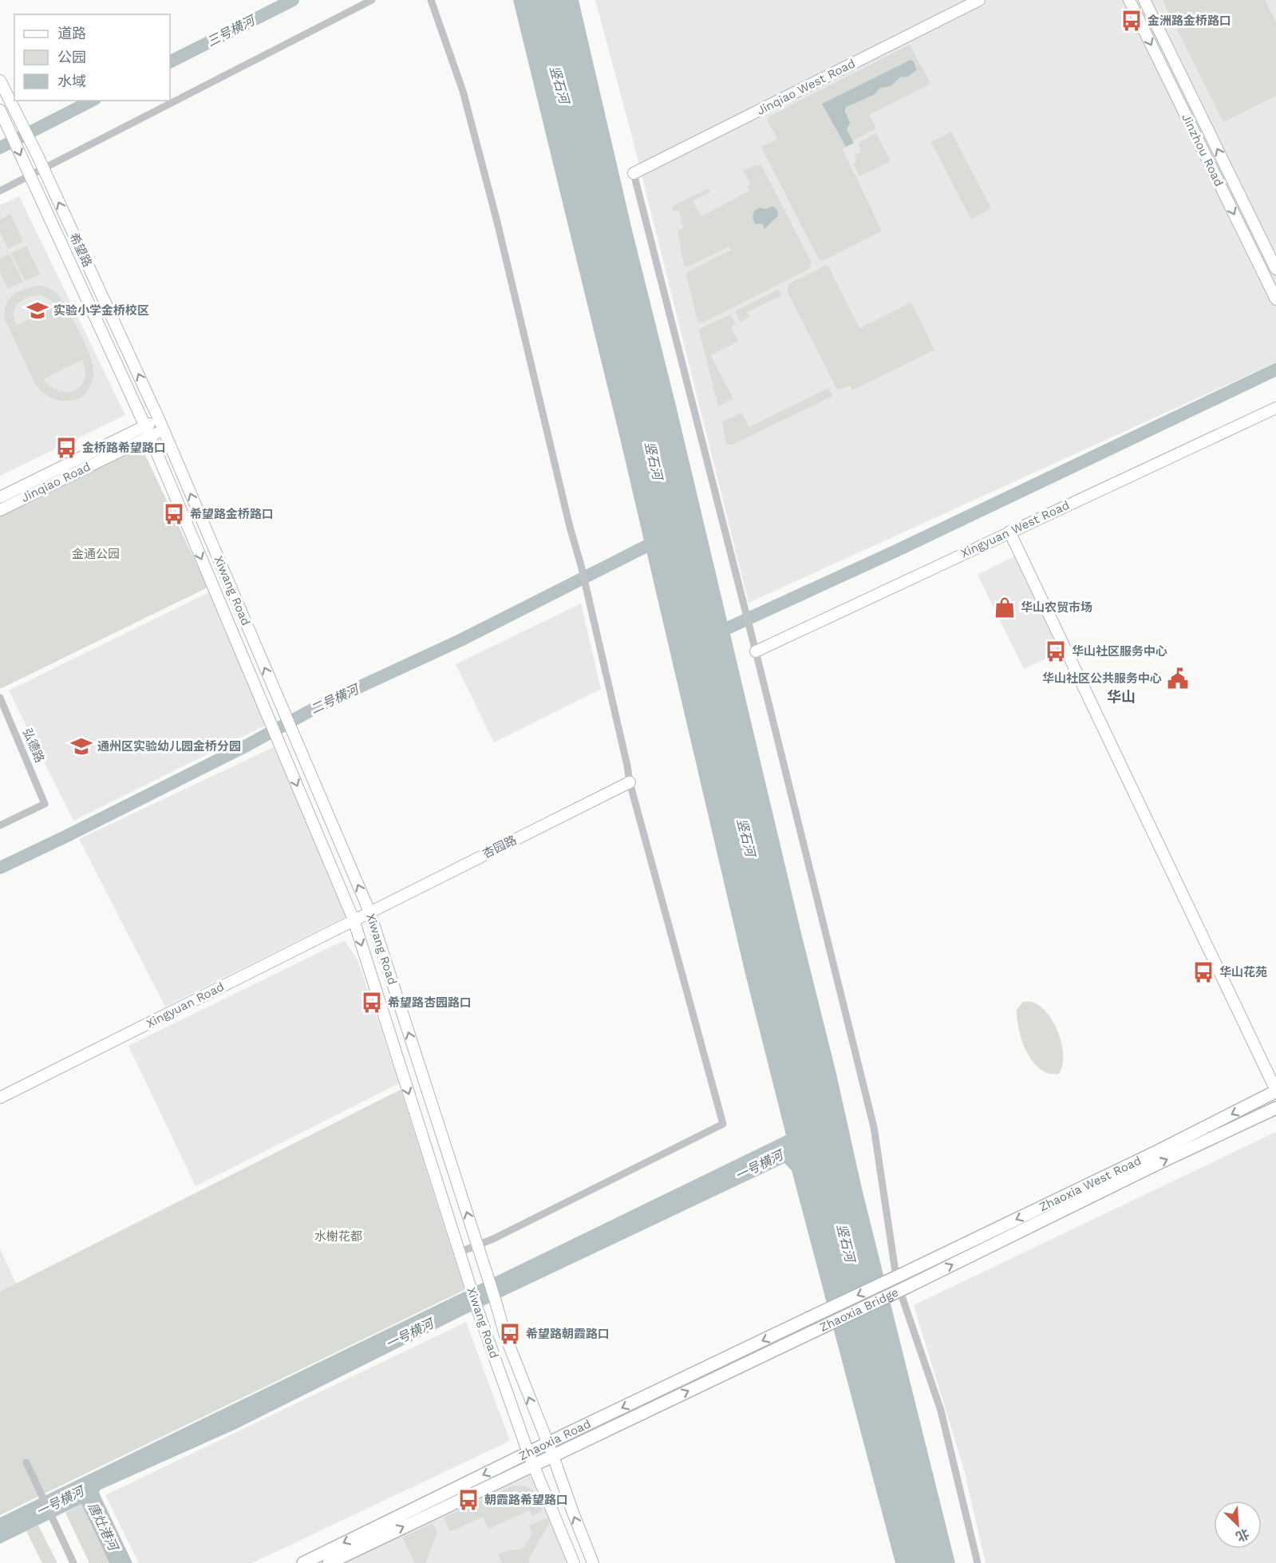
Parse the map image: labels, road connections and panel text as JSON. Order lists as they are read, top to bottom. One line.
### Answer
{"streets":{"main road":["Jinqiao West Road","Jinzhou Road","希望路","Jinqiao Road","Xingyuan West Road","Xiwang Road","杏园路","Xingyuan Road","Zhaoxia West Road","Zhaoxia Bridge","Zhaoxia Road"],"street":["弘德路"]},"crossings":[["希望路","Jinqiao Road"],["希望路","Xiwang Road"],["Jinqiao Road","Xiwang Road"],["Xiwang Road","杏园路"],["Xiwang Road","Xingyuan Road"],["Xiwang Road","Zhaoxia Road"],["杏园路","Xingyuan Road"],["Zhaoxia West Road","Zhaoxia Bridge"],["Zhaoxia Bridge","Zhaoxia Road"]],"districts":["华山"],"water":["三号横河","竖石河","二号横河","一号横河","唐灶港河"],"parks":["金通公园","水榭花都"],"places":{"bus stop":["金洲路金桥路口","金桥路希望路口","希望路金桥路口","华山社区服务中心","华山花苑","希望路杏园路口","希望路朝霞路口","朝霞路希望路口"],"school or university":["实验小学金桥校区","通州区实验幼儿园金桥分园"],"shop":["华山农贸市场"],"public building":["华山社区公共服务中心"]},"legend":["道路","公园","水域"],"north":"bottom right"}
